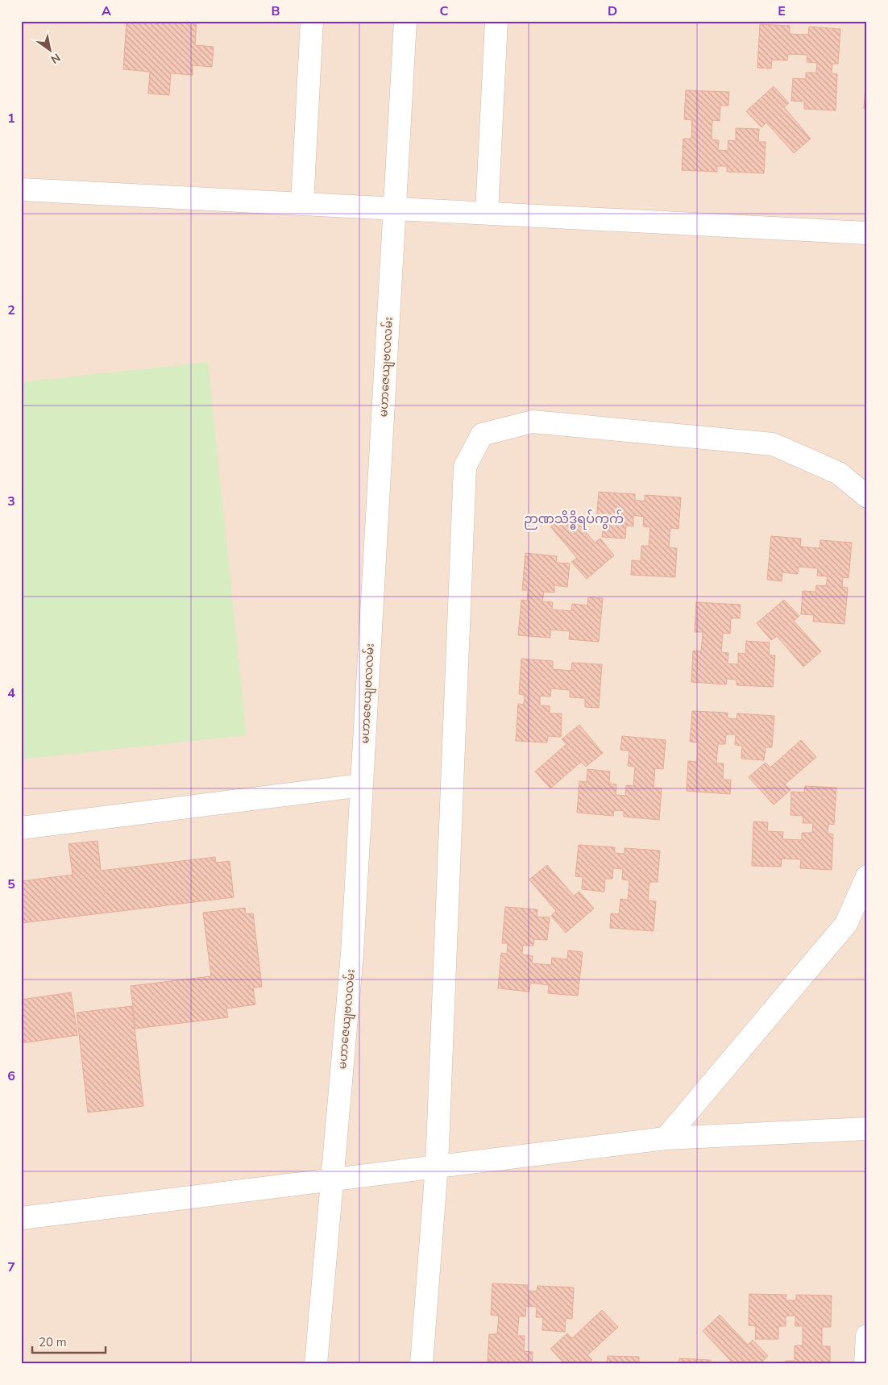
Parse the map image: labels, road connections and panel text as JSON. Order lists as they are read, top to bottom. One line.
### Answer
{"streets":{"street":["မဟာဇေယျဗလလမ်း"]},"districts":["ဉာဏသိဒ္ဓိရပ်ကွက်"],"scale_bar":"20 m","north":"bottom right","grid":{"columns":["A","B","C","D","E"],"rows":["1","2","3","4","5","6","7"]}}
